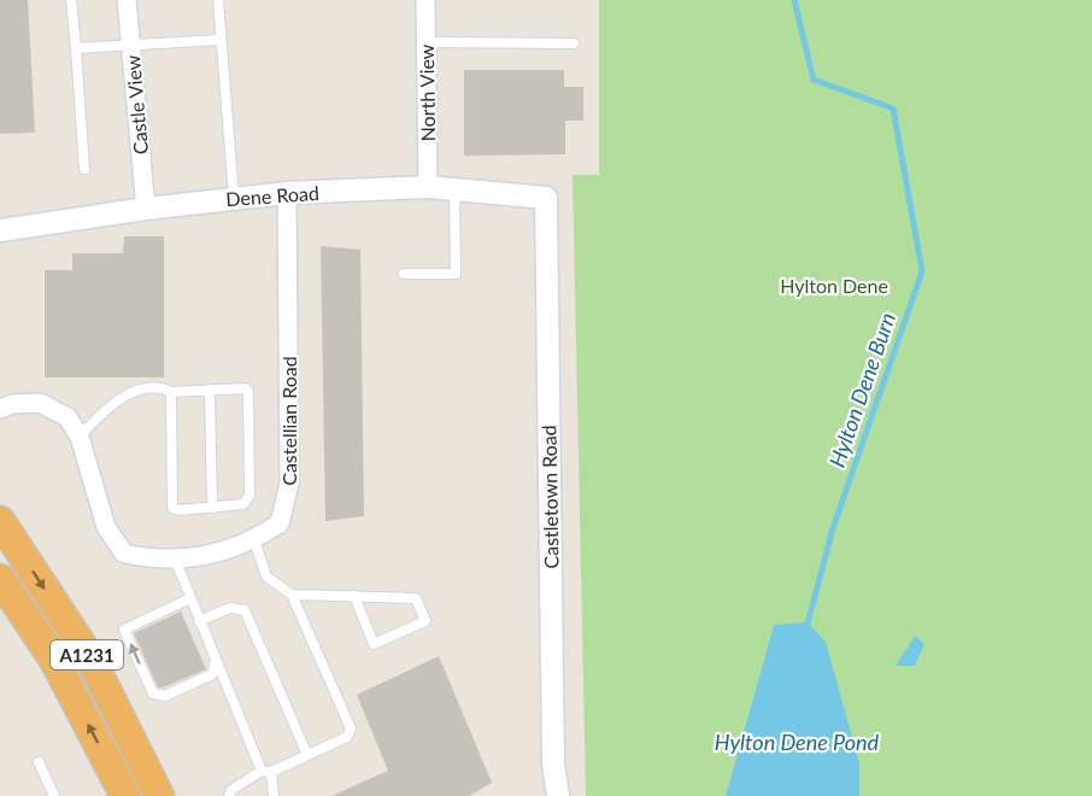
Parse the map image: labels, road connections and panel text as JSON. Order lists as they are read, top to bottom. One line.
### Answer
{"streets":{"highway":["A1231"],"street":["North View","Castle View","Dene Road","Castellian Road","Castletown Road"]},"crossings":[["North View","Dene Road"],["Castle View","Dene Road"],["Dene Road","Castellian Road"],["Dene Road","Castletown Road"]],"water":["Hylton Dene Burn","Hylton Dene Pond"],"parks":["Hylton Dene"]}
